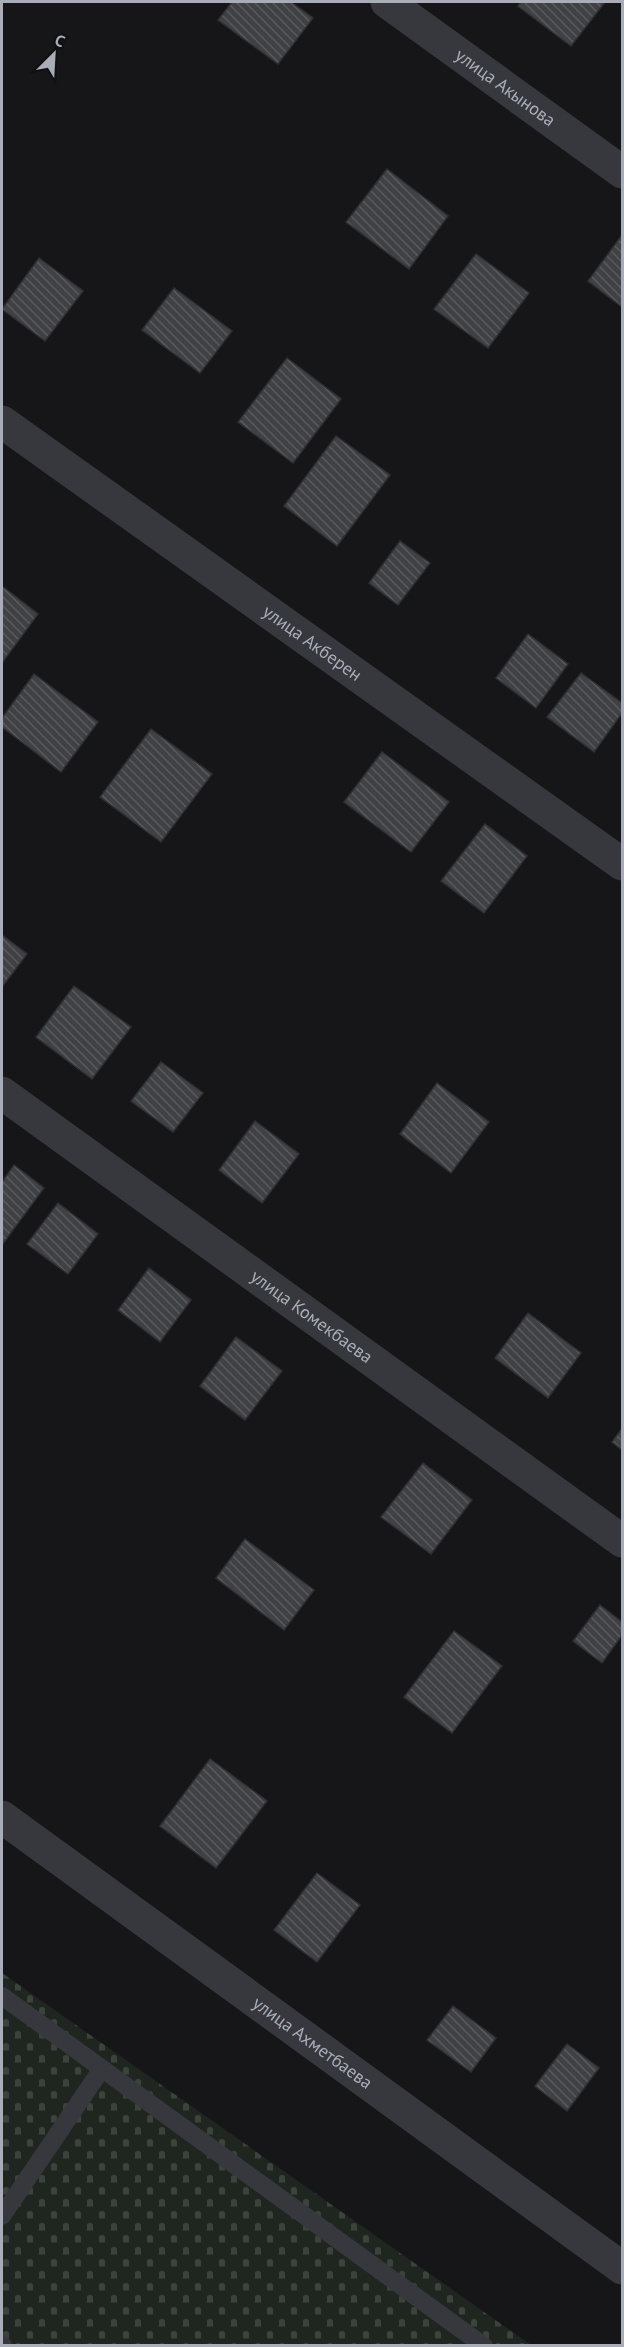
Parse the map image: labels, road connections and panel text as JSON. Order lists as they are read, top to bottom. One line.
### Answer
{"streets":{"street":["улица Акынова","улица Акберен","улица Комекбаева","улица Ахметбаева"]},"north":"top right"}
